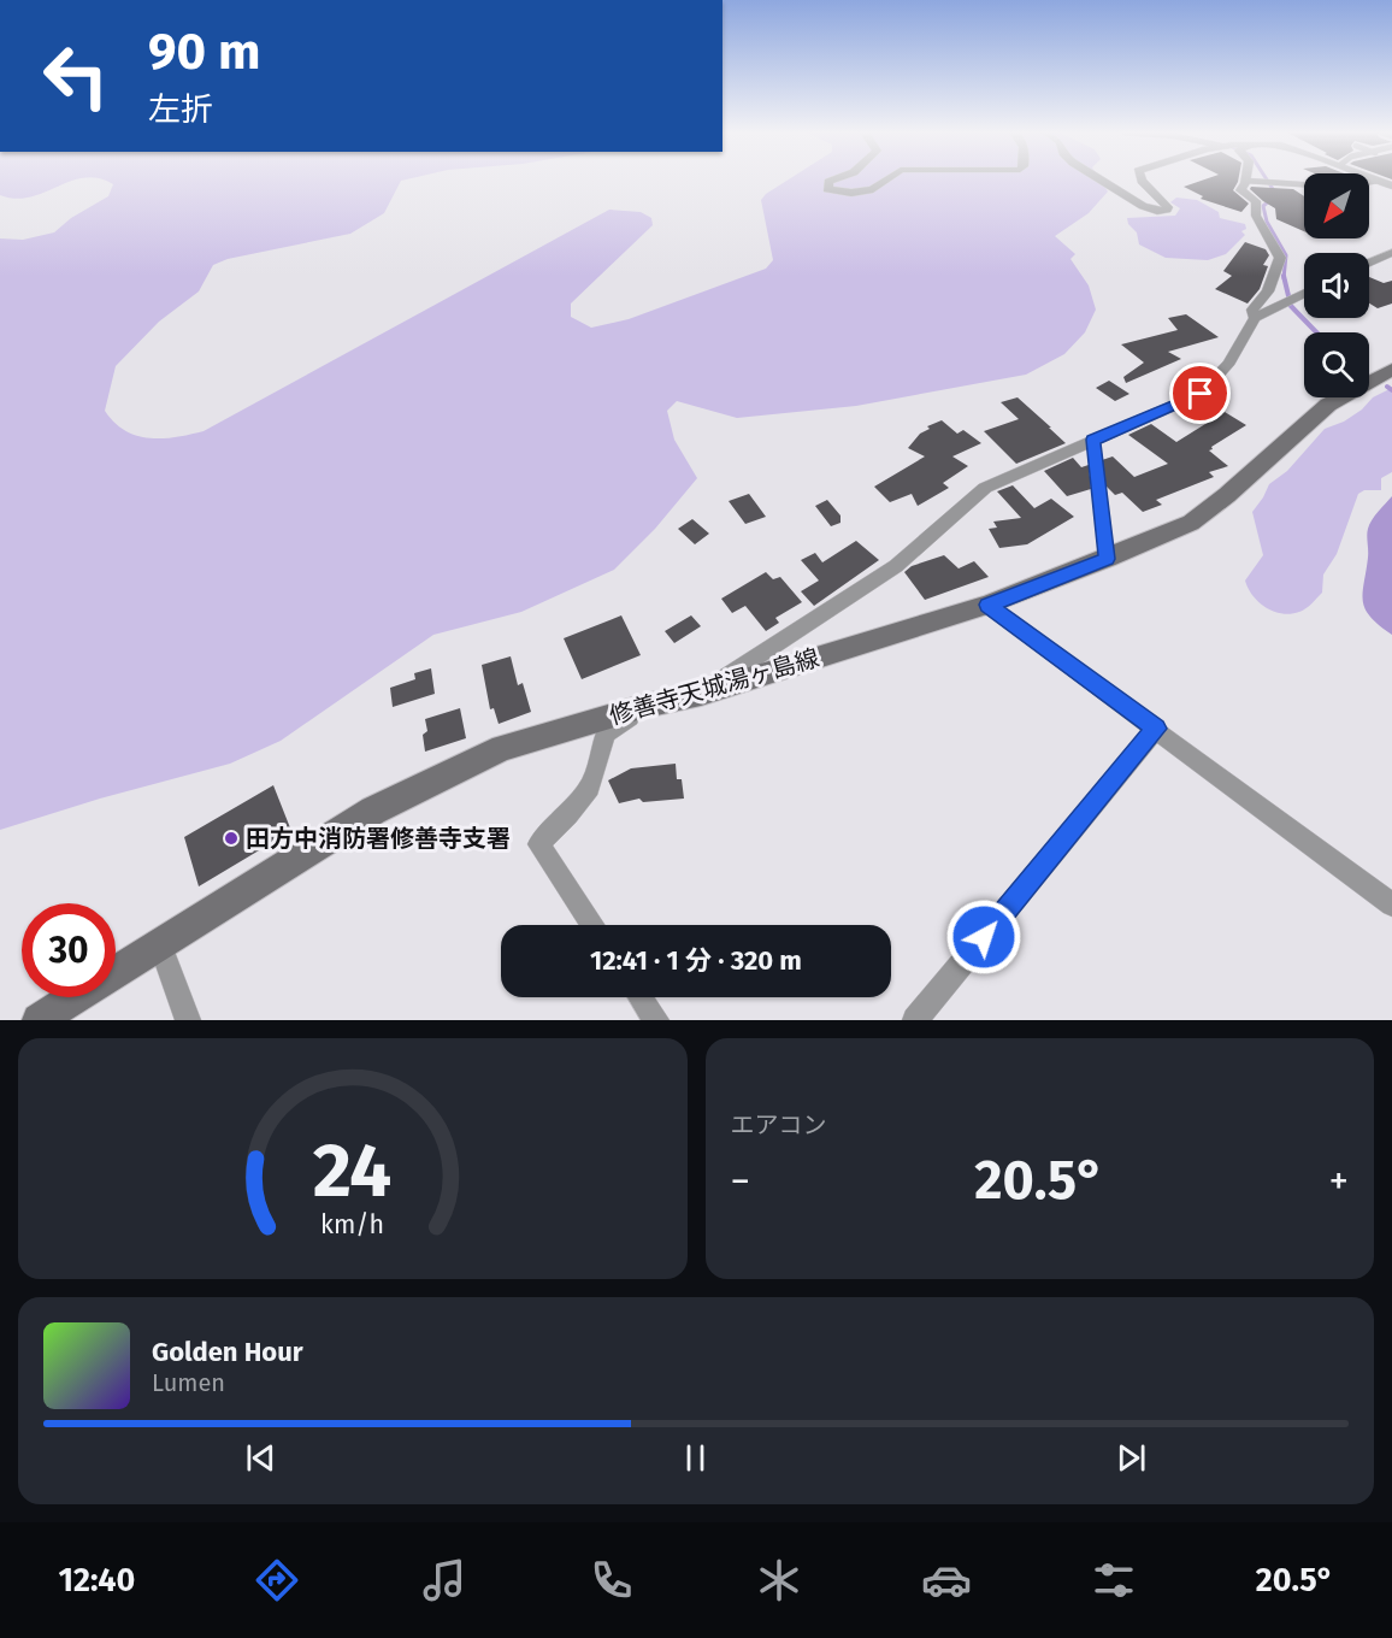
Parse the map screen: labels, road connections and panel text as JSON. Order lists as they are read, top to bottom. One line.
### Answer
{"streets":{"main road":["修善寺天城湯ヶ島線"]},"places":["田方中消防署修善寺支署"],"north":"bottom left","page":{"turn":["90 m","左折"],"limit":"30","trip":"12:41 · 1 分 · 320 m","tile":"エアコン","heat":["−","20.5°","+"],"song":["Golden Hour","Lumen"],"tabs":["12:40","20.5°"],"gauge":["24","km/h"]}}
